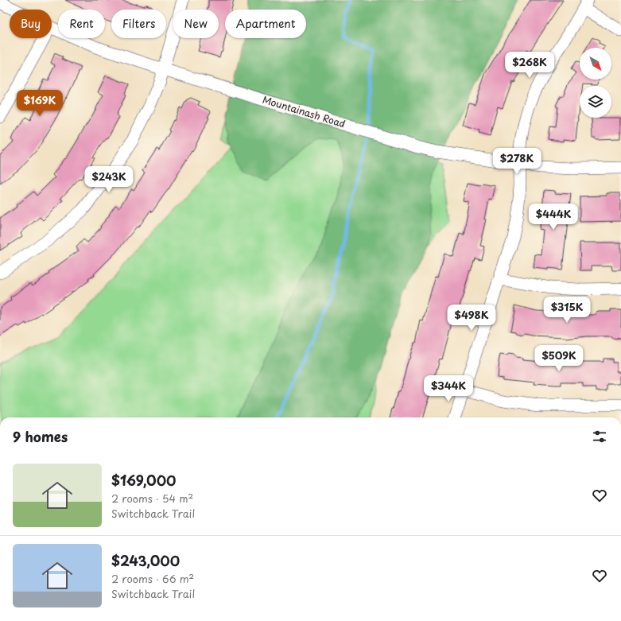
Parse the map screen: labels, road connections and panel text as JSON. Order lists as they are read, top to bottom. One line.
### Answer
{"streets":{"street":["Mountainash Road"]},"north":"bottom right","page":{"chip":["Buy","Rent","Filters","New","Apartment"],"price":["$268K","$169K","$278K","$243K","$444K","$315K","$498K","$509K","$344K"],"heading":"9 homes","list":[{"name":"$169,000","note":"2 rooms · 54 m² · Switchback Trail"},{"name":"$243,000","note":"2 rooms · 66 m² · Switchback Trail"}]}}
